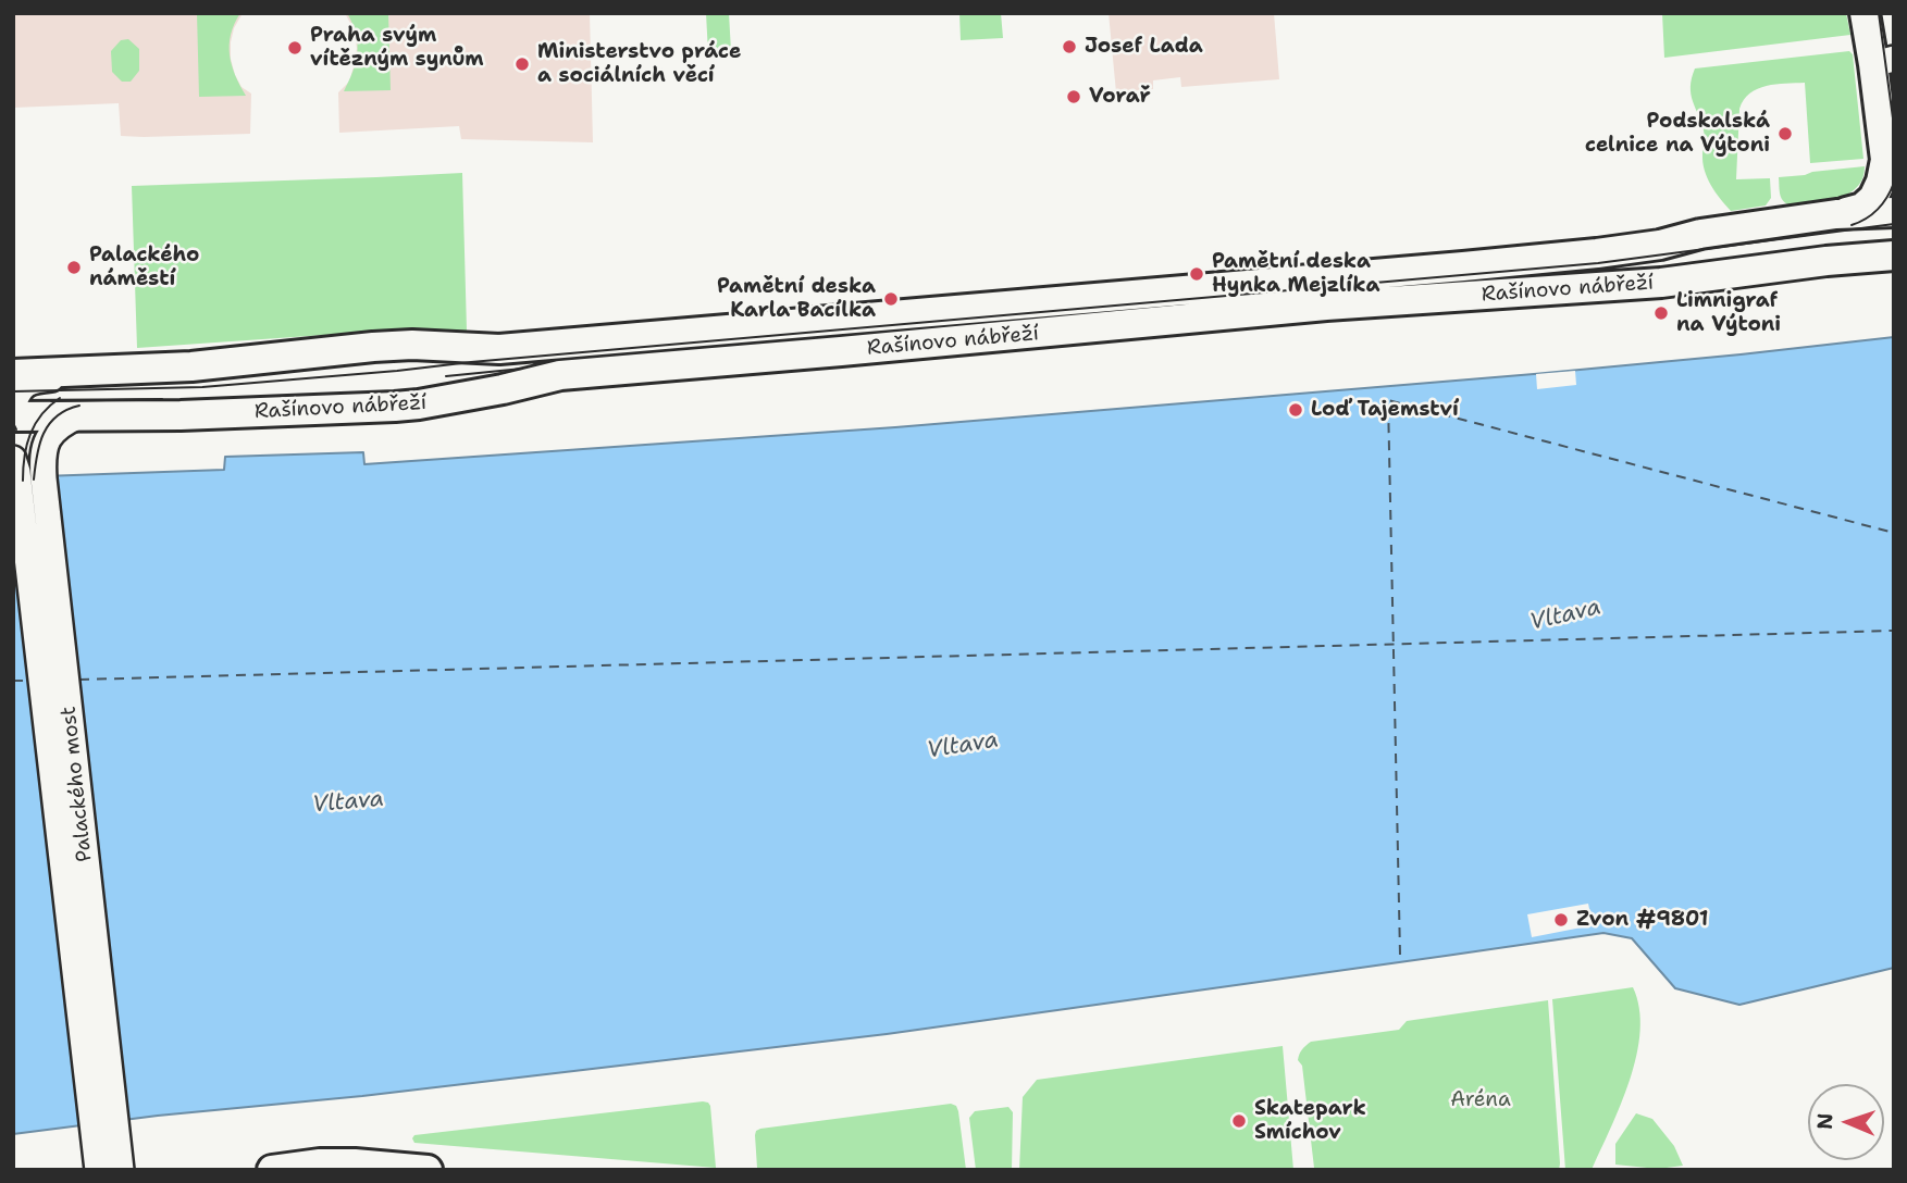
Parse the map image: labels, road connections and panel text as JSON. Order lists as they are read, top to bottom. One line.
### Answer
{"streets":{"main road":["Rašínovo nábřeží"],"street":["Palackého most"]},"crossings":[["Rašínovo nábřeží","Palackého most"]],"water":["Vltava"],"parks":["Aréna"],"places":["Josef Lada","Praha svým vítězným synům","Ministerstvo práce a sociálních věcí","Vorař","Podskalská celnice na Výtoni","Palackého náměstí","Pamětní deska Hynka Mejzlíka","Pamětní deska Karla Bacílka","Limnigraf na Výtoni","Loď Tajemství","Zvon #9801","Skatepark Smíchov"],"north":"left"}
